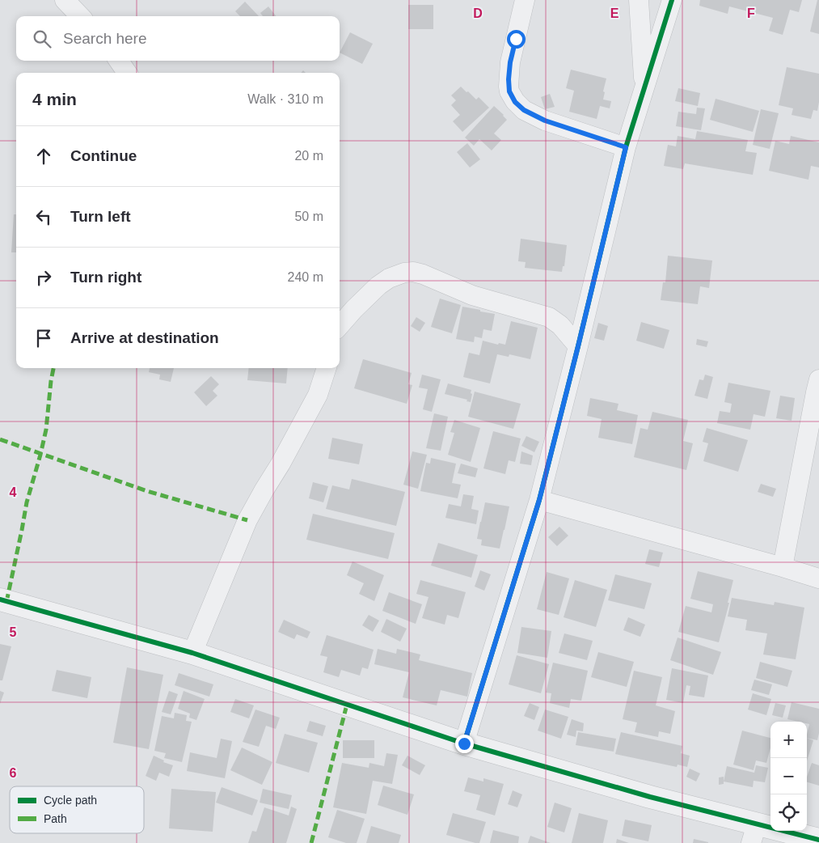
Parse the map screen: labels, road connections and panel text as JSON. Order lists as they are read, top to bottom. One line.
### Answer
{"legend":["Cycle path","Path"],"page":{"search":"Search here","heading":["4 min","Walk · 310 m"],"list":[["Continue","20 m"],["Turn left","50 m"],["Turn right","240 m"],"Arrive at destination"],"map_buttons":["+","−"]},"grid":{"columns":["D","E","F"],"rows":["4","5","6"]}}
